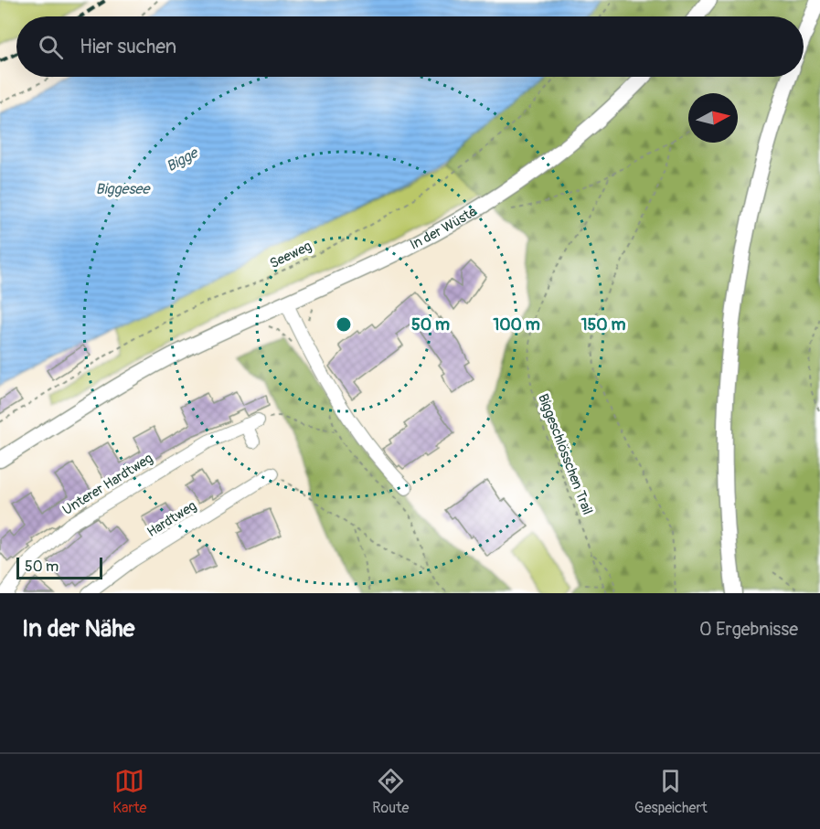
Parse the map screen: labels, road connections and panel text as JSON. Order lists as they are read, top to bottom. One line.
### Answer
{"streets":{"main road":["In der Wüste"],"street":["Unterer Hardtweg","Hardtweg"],"path":["Seeweg","Biggeschlösschen Trail"]},"water":["Bigge","Biggesee"],"scale_bar":"50 m","north":"right","page":{"search":"Hier suchen","scale":"50 m","heading":["In der Nähe","0 Ergebnisse"],"nav":["Karte","Route","Gespeichert"]},"rings":["50 m","100 m","150 m"]}
